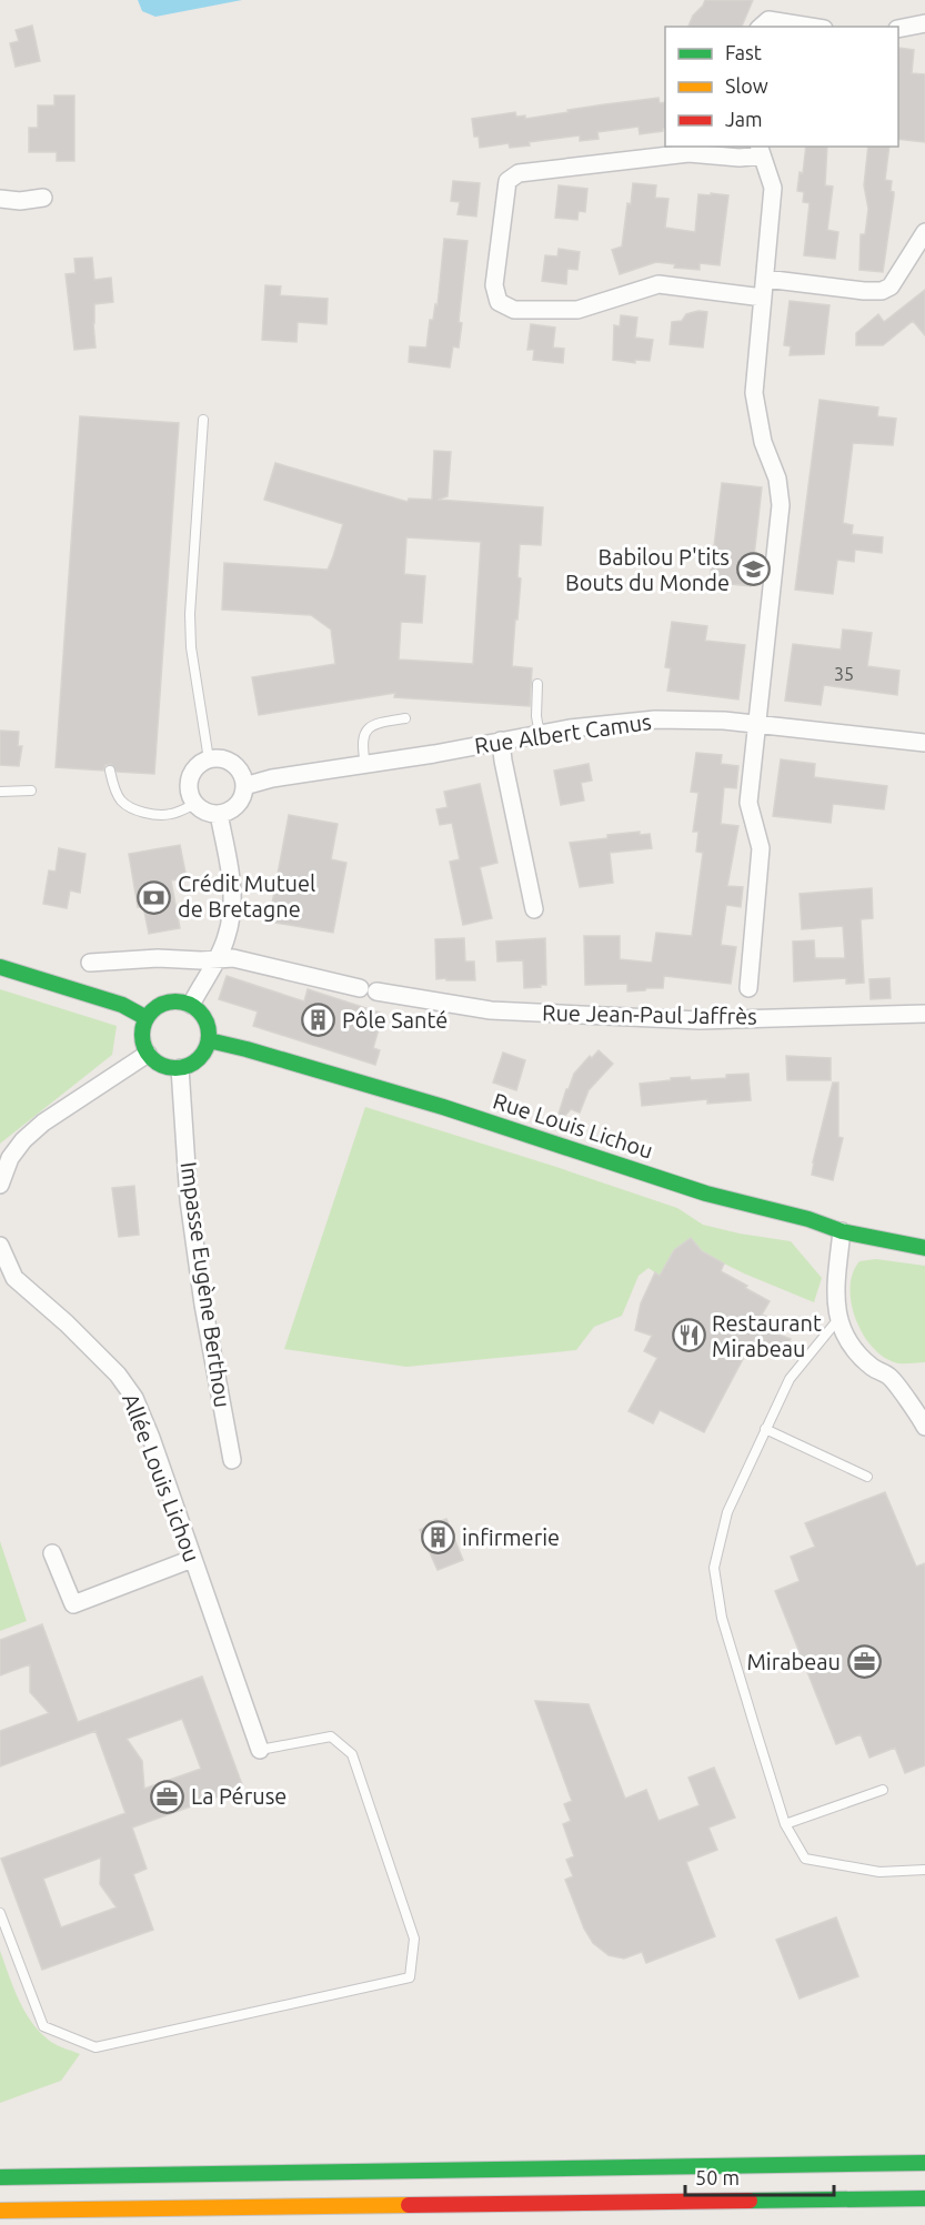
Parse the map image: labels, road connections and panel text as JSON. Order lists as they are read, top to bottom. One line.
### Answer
{"streets":{"main road":["Rue Louis Lichou"],"street":["Rue Albert Camus","Rue Jean-Paul Jaffrès","Impasse Eugène Berthou","Allée Louis Lichou"]},"crossings":[["Rue Louis Lichou","Impasse Eugène Berthou"]],"places":{"school or university":["Babilou P'tits Bouts du Monde"],"bank":["Crédit Mutuel de Bretagne"],"building":["Pôle Santé","infirmerie"],"restaurant":["Restaurant Mirabeau"],"office":["Mirabeau","La Péruse"]},"house_numbers":["35"],"legend":["Fast","Slow","Jam"],"scale_bar":"50 m"}
